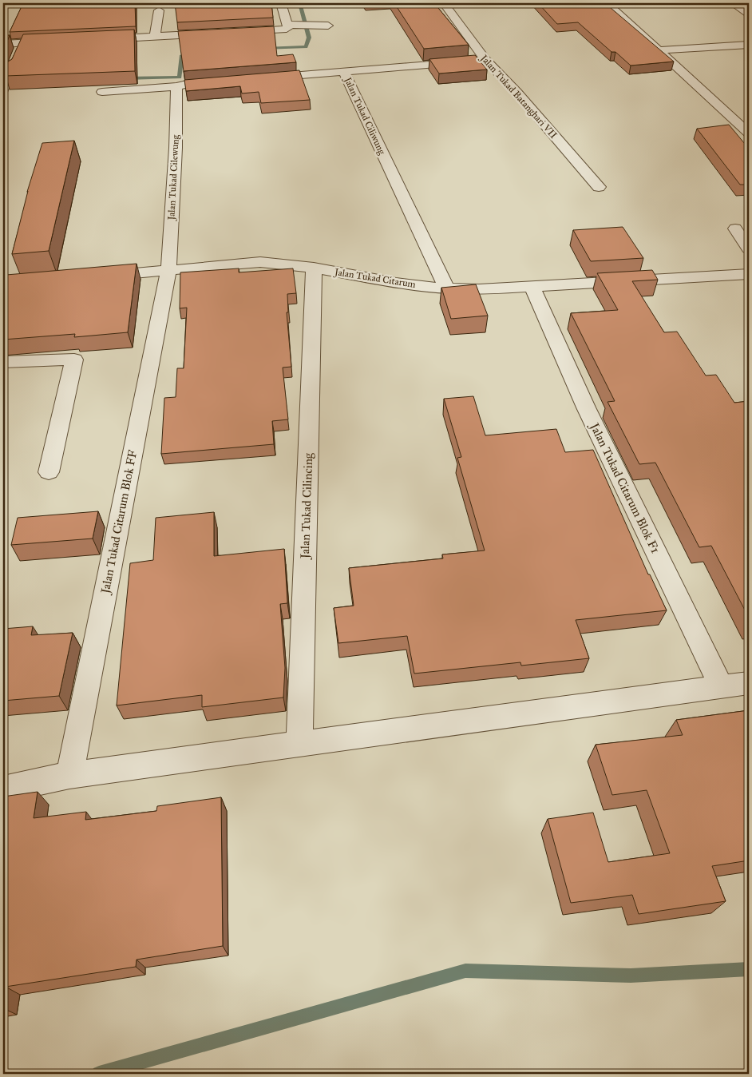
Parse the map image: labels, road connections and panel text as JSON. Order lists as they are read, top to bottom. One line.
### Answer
{"streets":{"street":["Jalan Tukad Batanghari VII","Jalan Tukad Ciliwung","Jalan Tukad Cilewung","Jalan Tukad Citarum","Jalan Tukad Citarum Blok F1","Jalan Tukad Cilincing","Jalan Tukad Citarum Blok FF"]},"crossings":[["Jalan Tukad Batanghari VII","Jalan Tukad Ciliwung"],["Jalan Tukad Ciliwung","Jalan Tukad Citarum"],["Jalan Tukad Cilewung","Jalan Tukad Citarum"],["Jalan Tukad Cilewung","Jalan Tukad Citarum Blok FF"],["Jalan Tukad Citarum","Jalan Tukad Citarum Blok F1"],["Jalan Tukad Citarum","Jalan Tukad Cilincing"],["Jalan Tukad Citarum","Jalan Tukad Citarum Blok FF"]]}
